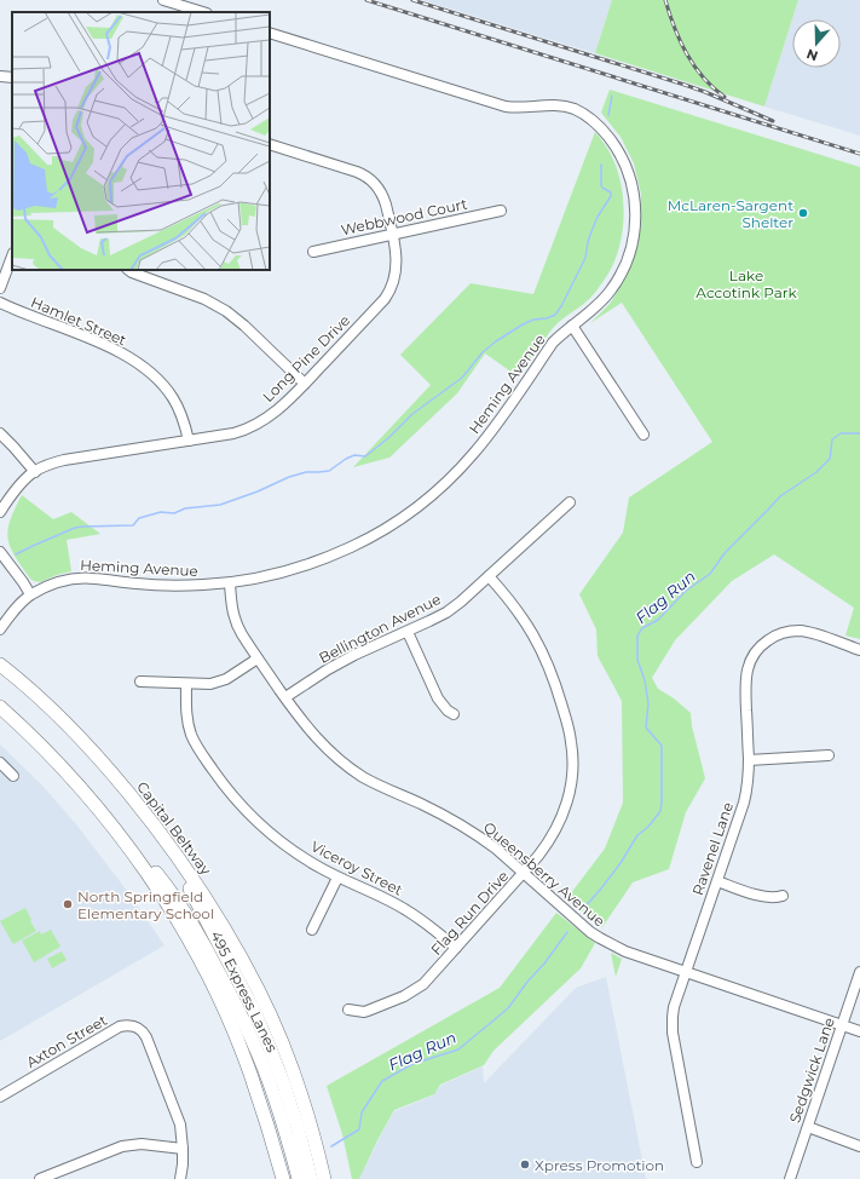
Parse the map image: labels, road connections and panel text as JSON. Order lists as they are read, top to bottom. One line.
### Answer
{"streets":{"highway":["Capital Beltway","495 Express Lanes"],"street":["Webbwood Court","Hamlet Street","Long Pine Drive","Heming Avenue","Bellington Avenue","Ravenel Lane","Viceroy Street","Queensberry Avenue","Flag Run Drive","Axton Street","Sedgwick Lane"]},"crossings":[["Webbwood Court","Long Pine Drive"],["Hamlet Street","Long Pine Drive"],["Heming Avenue","Queensberry Avenue"],["Bellington Avenue","Queensberry Avenue"],["Bellington Avenue","Flag Run Drive"],["Capital Beltway","495 Express Lanes"],["Ravenel Lane","Queensberry Avenue"],["Viceroy Street","Flag Run Drive"],["Queensberry Avenue","Flag Run Drive"],["Queensberry Avenue","Sedgwick Lane"]],"water":["Flag Run"],"parks":["Lake Accotink Park"],"places":["McLaren-Sargent Shelter","North Springfield Elementary School","Xpress Promotion"],"north":"bottom"}
